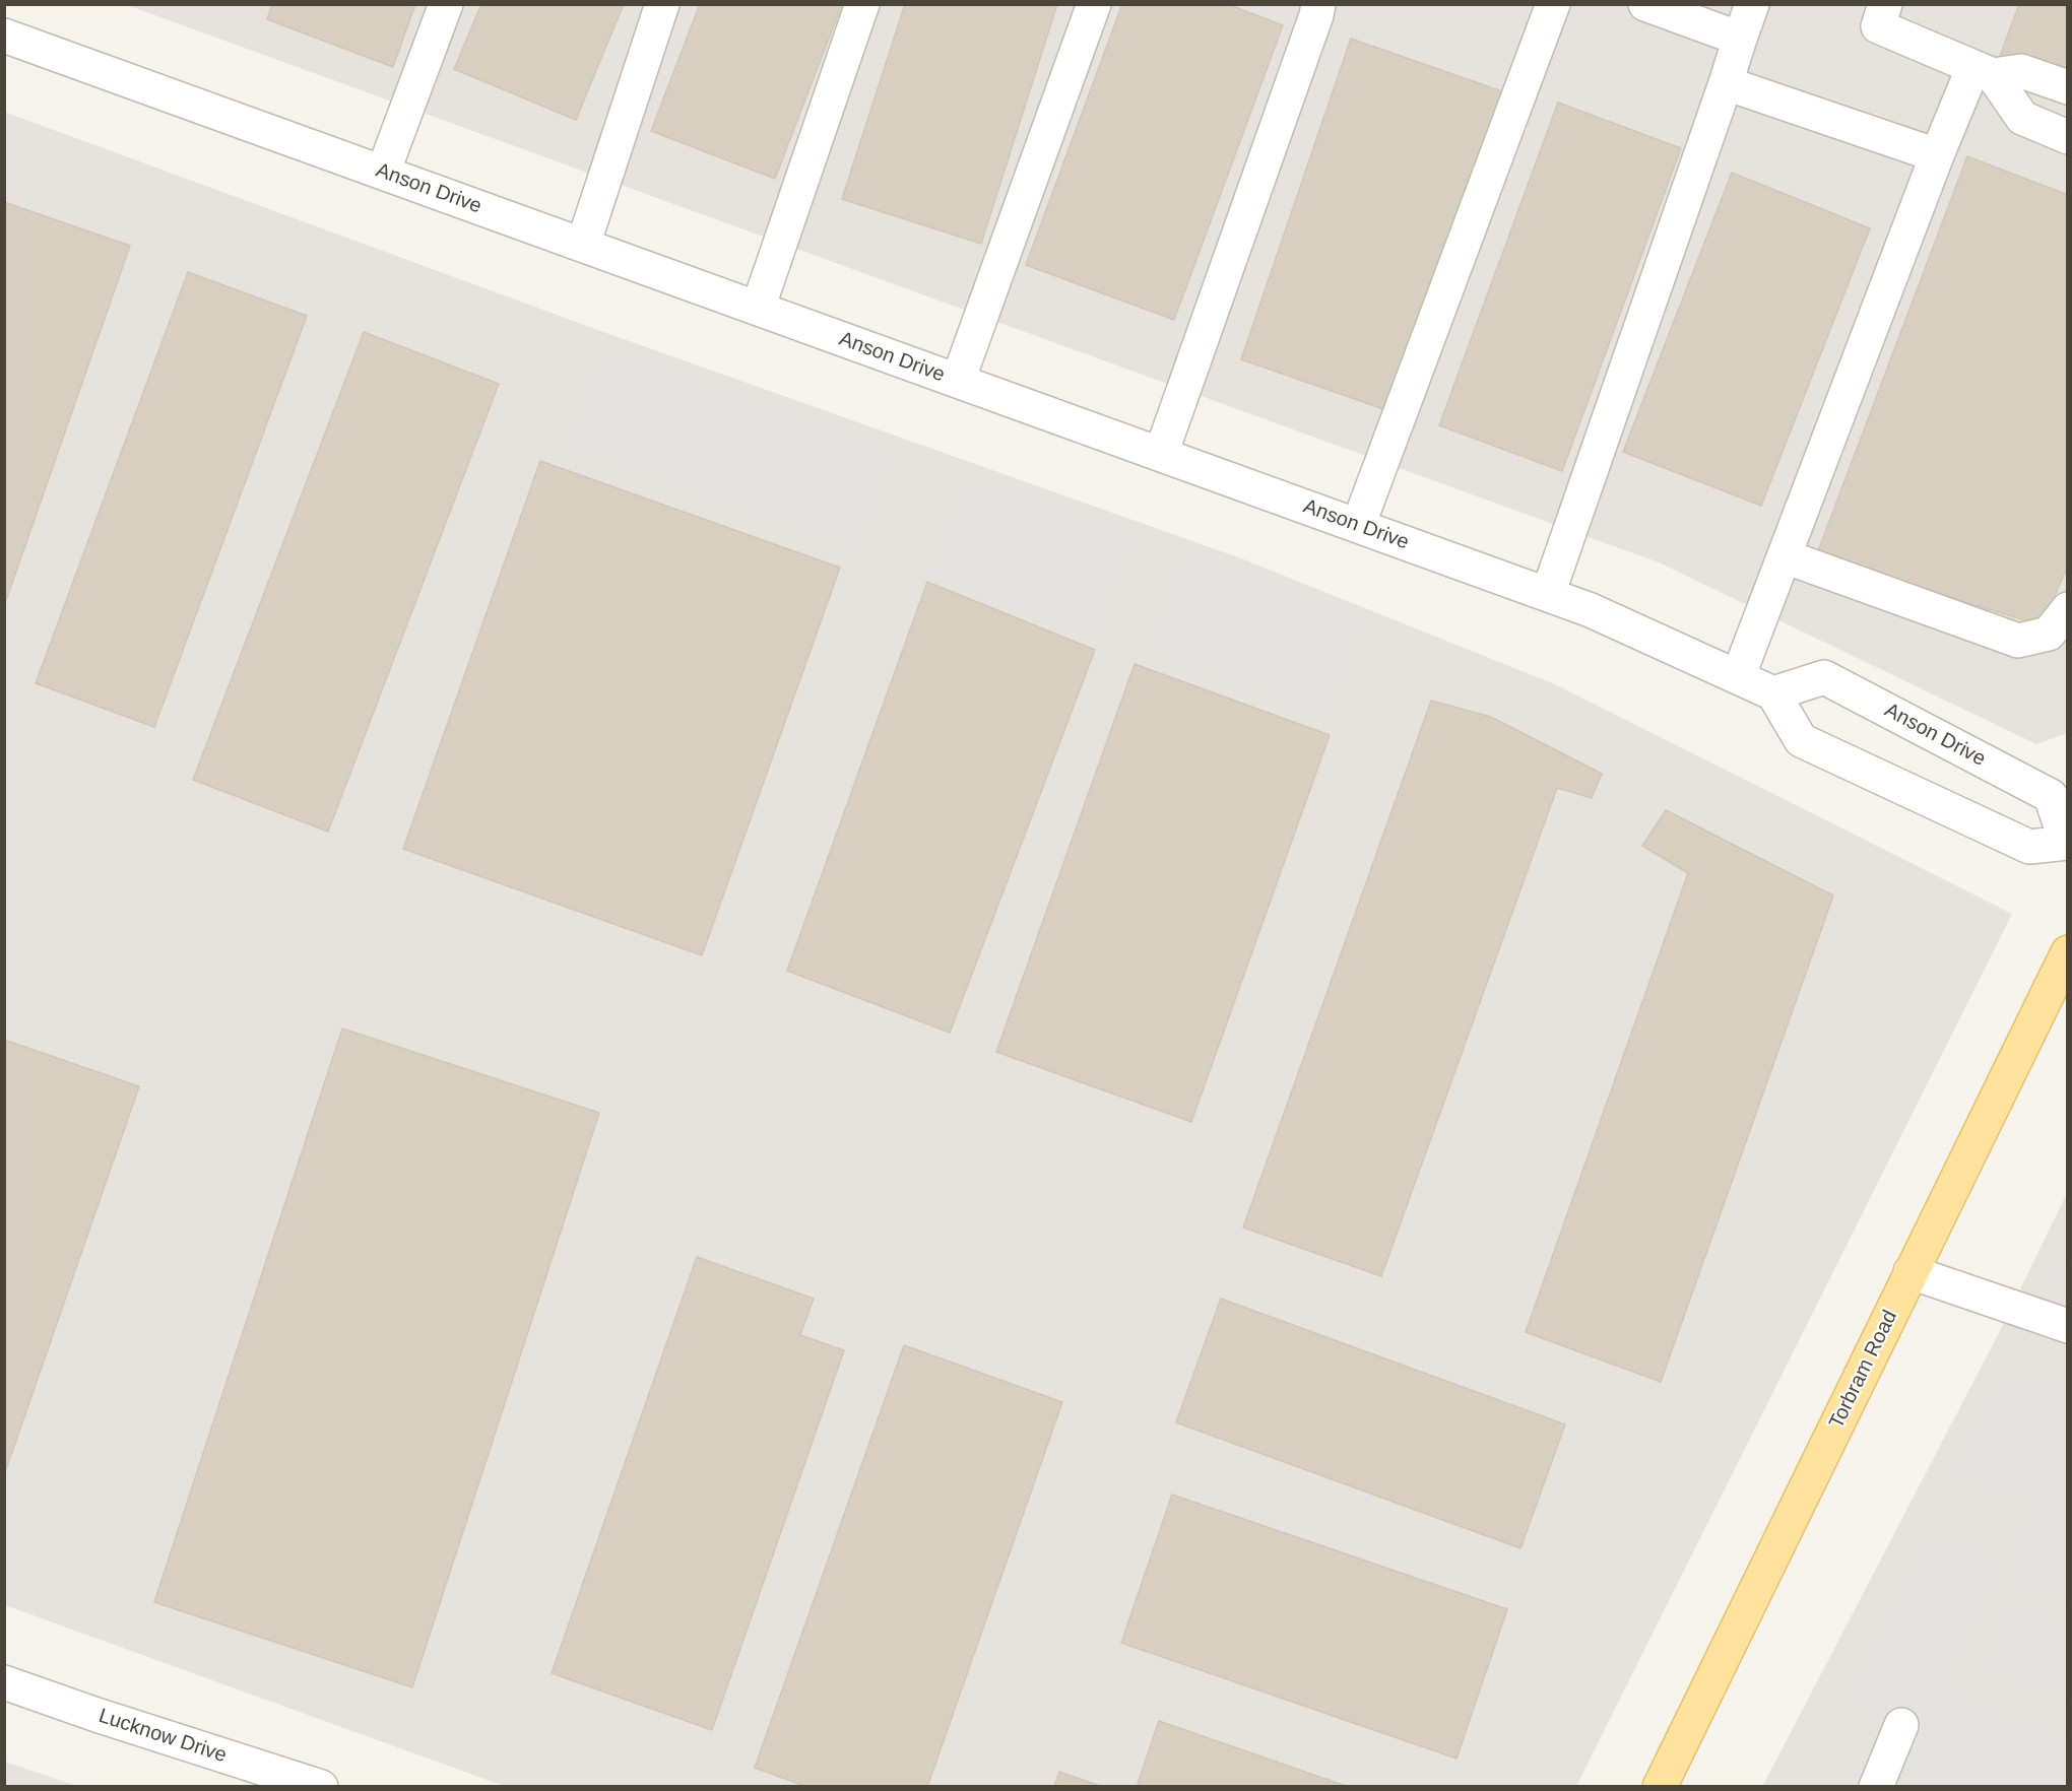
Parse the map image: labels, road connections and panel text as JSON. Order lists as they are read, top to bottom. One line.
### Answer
{"streets":{"main road":["Torbram Road"],"street":["Anson Drive","Lucknow Drive"]}}
